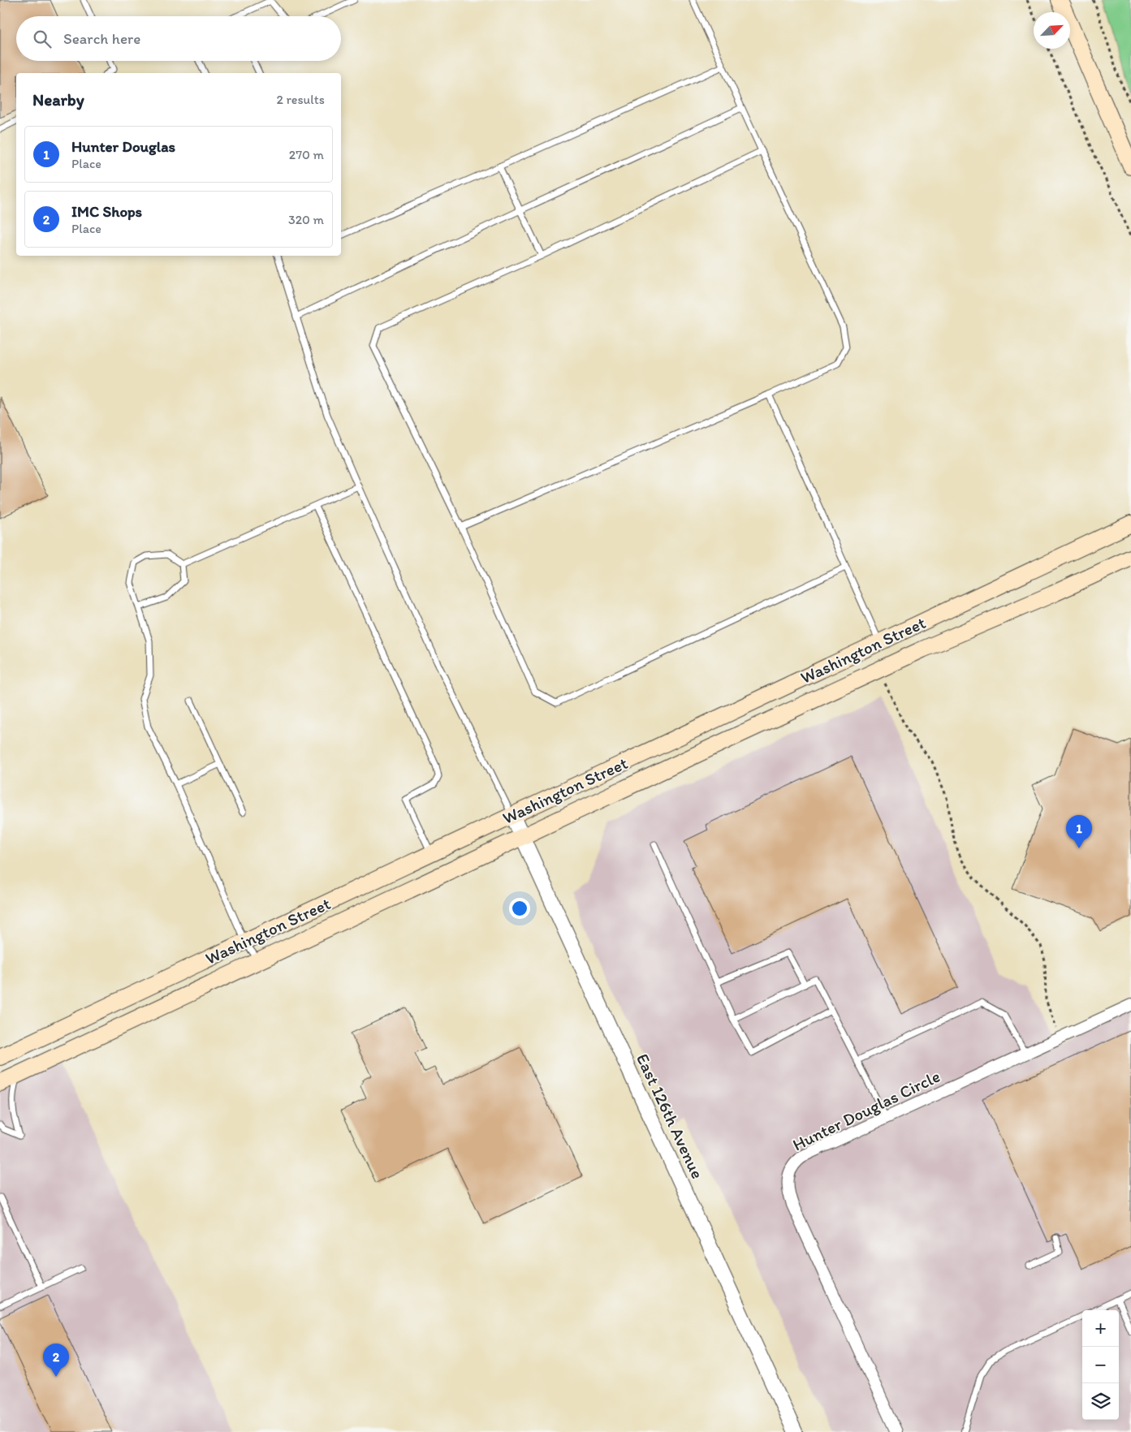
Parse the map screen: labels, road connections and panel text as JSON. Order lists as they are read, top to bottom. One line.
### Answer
{"streets":{"main road":["Washington Street"],"street":["Hunter Douglas Circle","East 126th Avenue"]},"crossings":[["Washington Street","East 126th Avenue"]],"north":"top right","page":{"search":"Search here","heading":["Nearby","2 results"],"list":[{"mark":"1","name":"Hunter Douglas","note":"Place","value":"270 m"},{"mark":"2","name":"IMC Shops","note":"Place","value":"320 m"}],"pins":["1","2"],"map_buttons":["+","−"]}}
